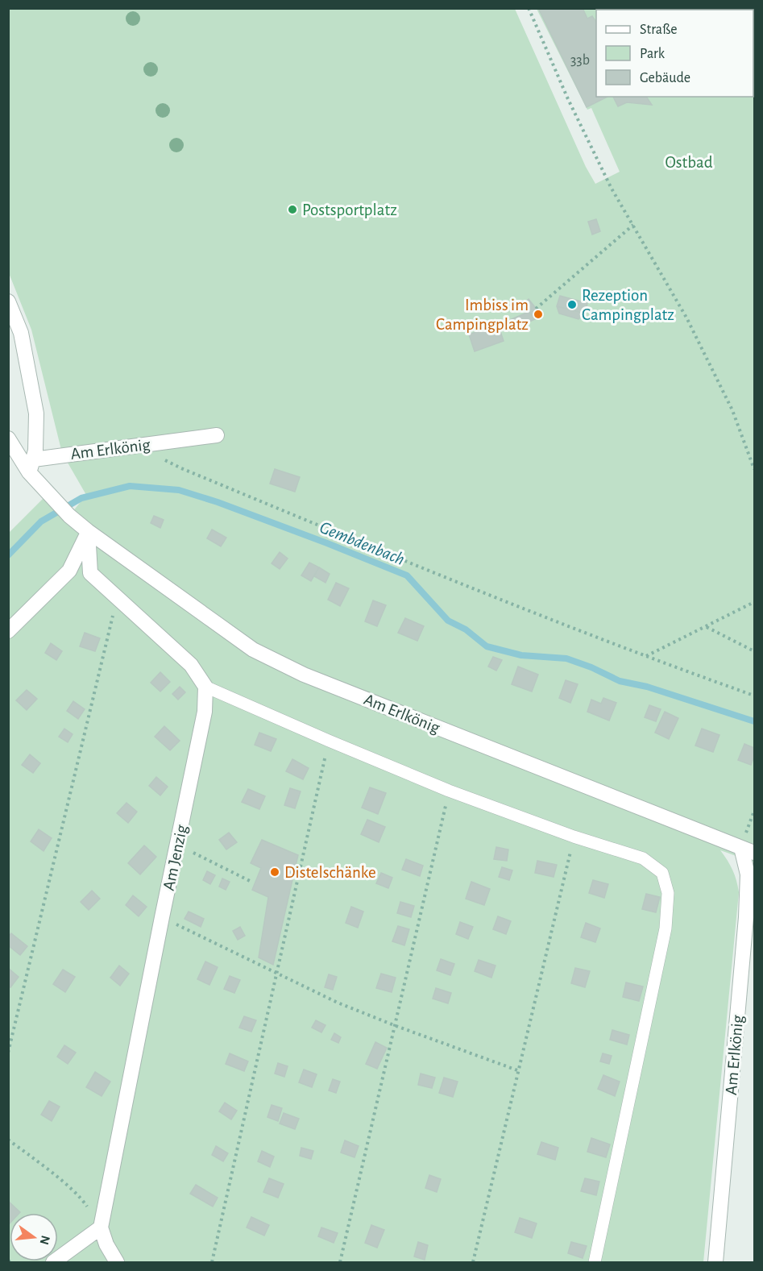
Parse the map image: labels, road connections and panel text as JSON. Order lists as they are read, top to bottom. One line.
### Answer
{"streets":{"street":["Am Erlkönig","Am Jenzig"]},"water":["Gembdenbach"],"parks":["Ostbad"],"places":["Postsportplatz","Rezeption Campingplatz","Imbiss im Campingplatz","Distelschänke"],"house_numbers":["33b"],"legend":["Straße","Park","Gebäude"],"north":"right"}
